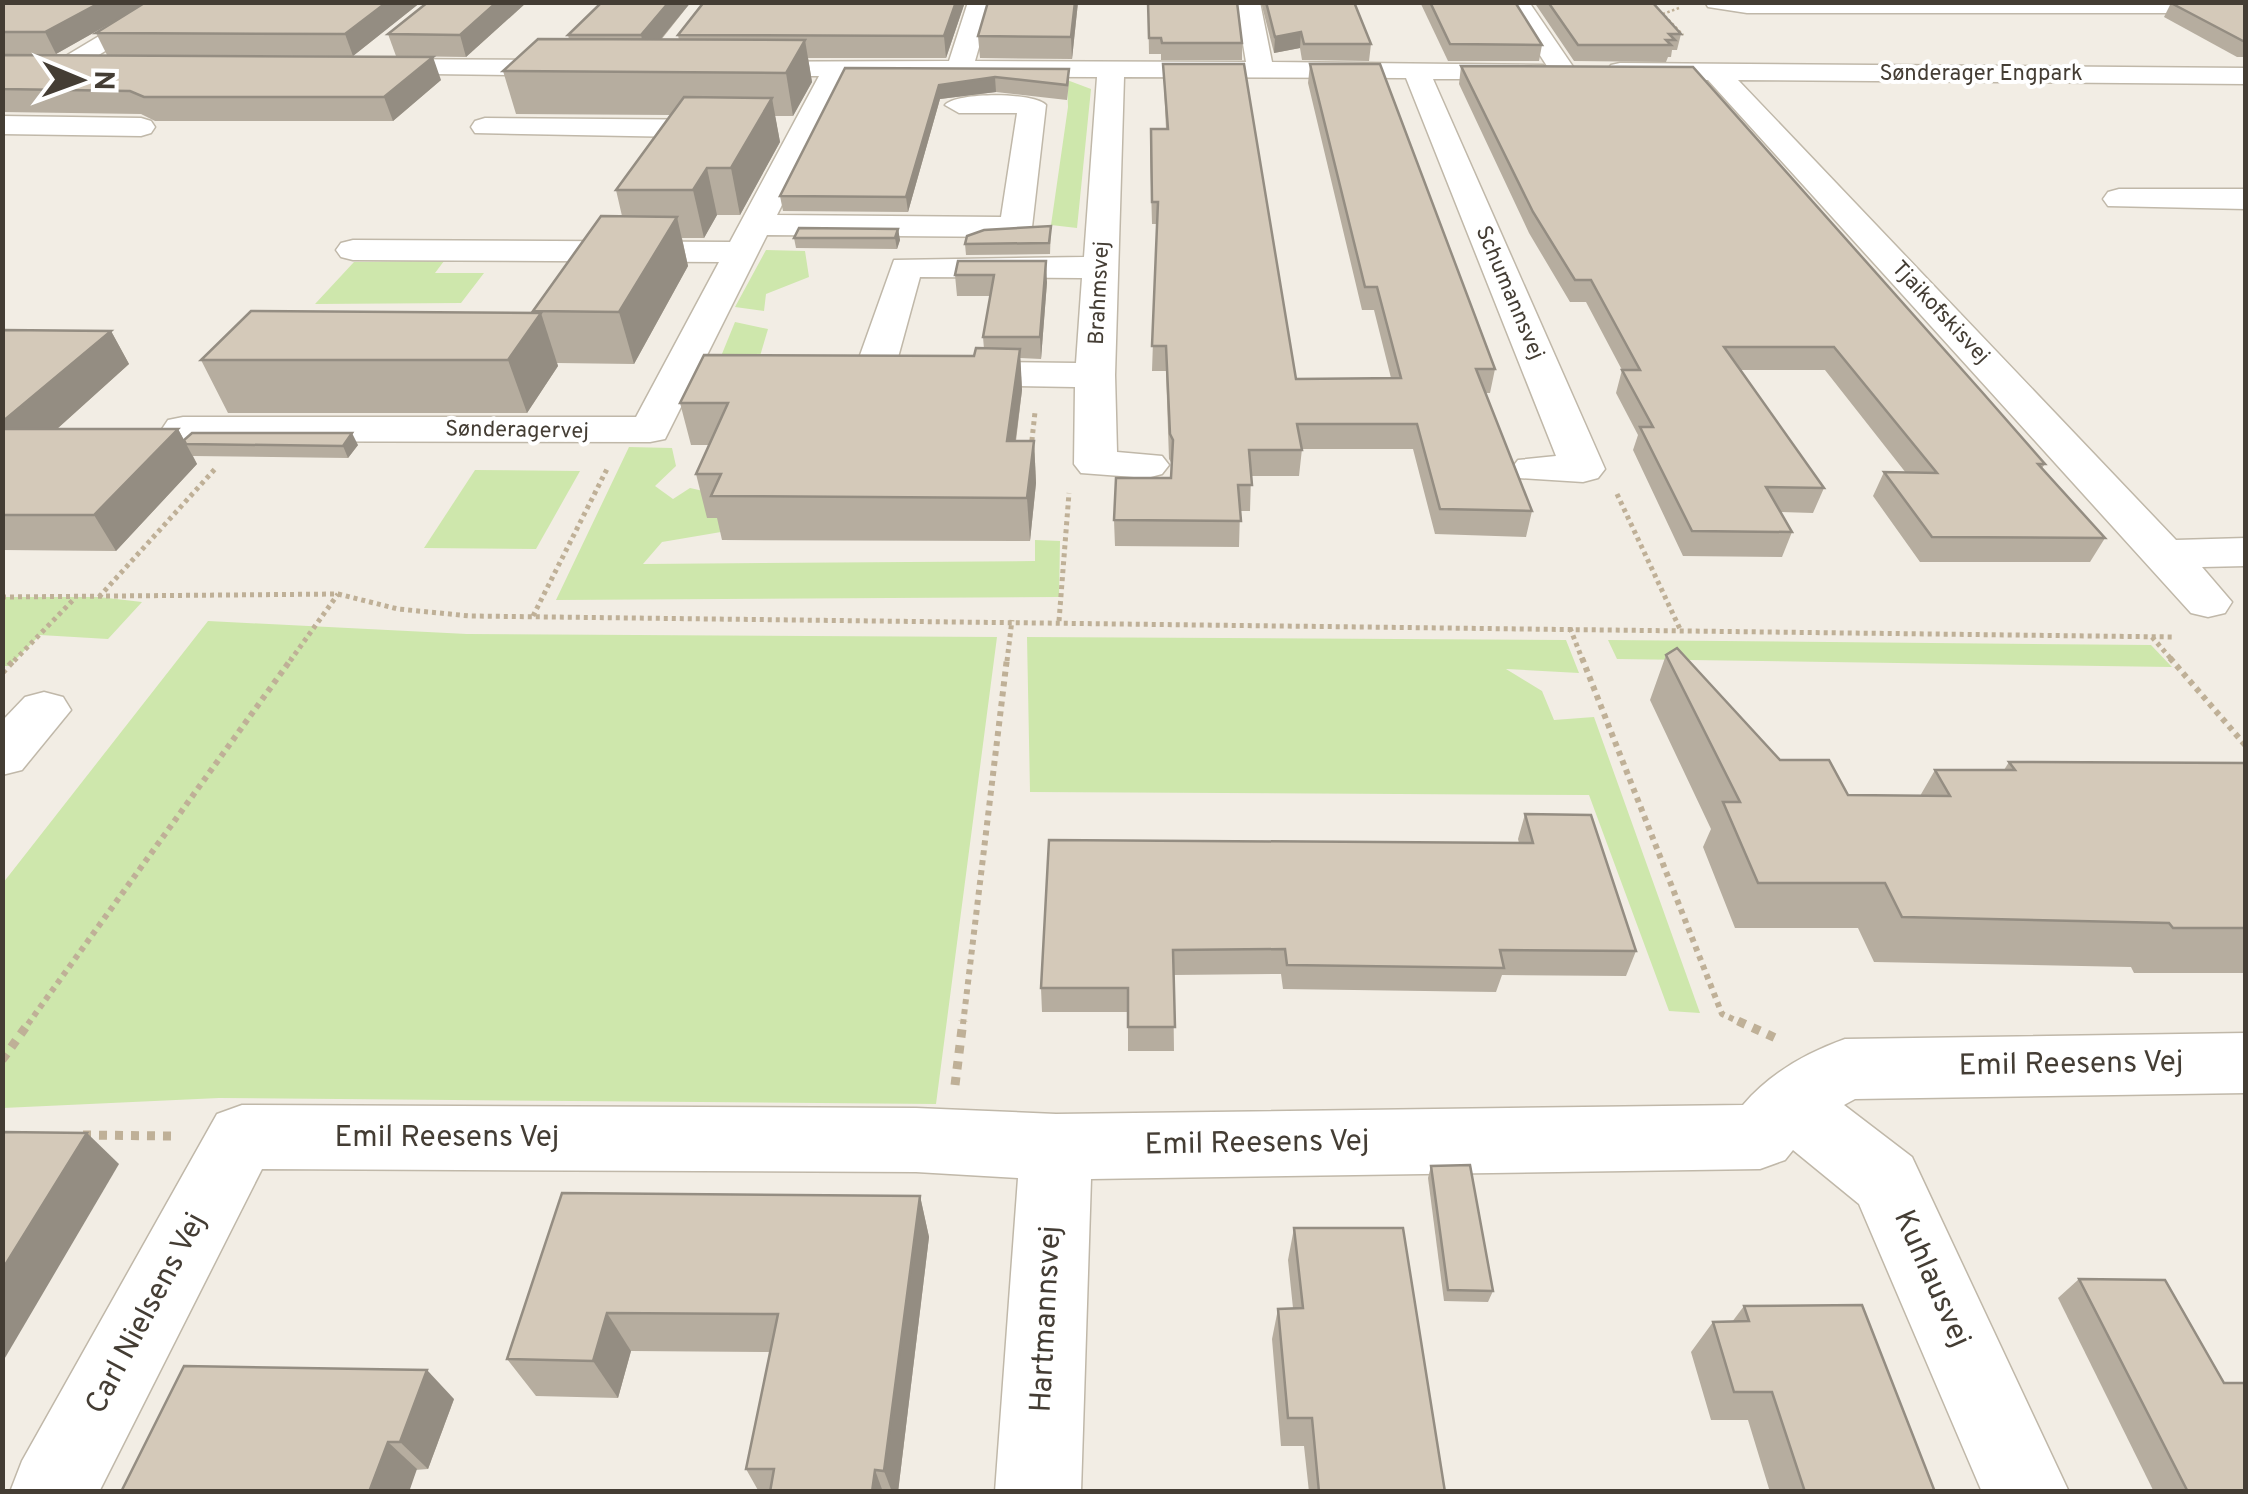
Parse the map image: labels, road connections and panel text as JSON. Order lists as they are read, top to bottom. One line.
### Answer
{"streets":{"street":["Sønderager Engpark","Brahmsvej","Schumannsvej","Tjaikofskisvej","Sønderagervej","Emil Reesens Vej","Kuhlausvej","Carl Nielsens Vej","Hartmannsvej"]},"crossings":[["Sønderager Engpark","Tjaikofskisvej"],["Emil Reesens Vej","Kuhlausvej"],["Emil Reesens Vej","Carl Nielsens Vej"],["Emil Reesens Vej","Hartmannsvej"]],"north":"right"}
